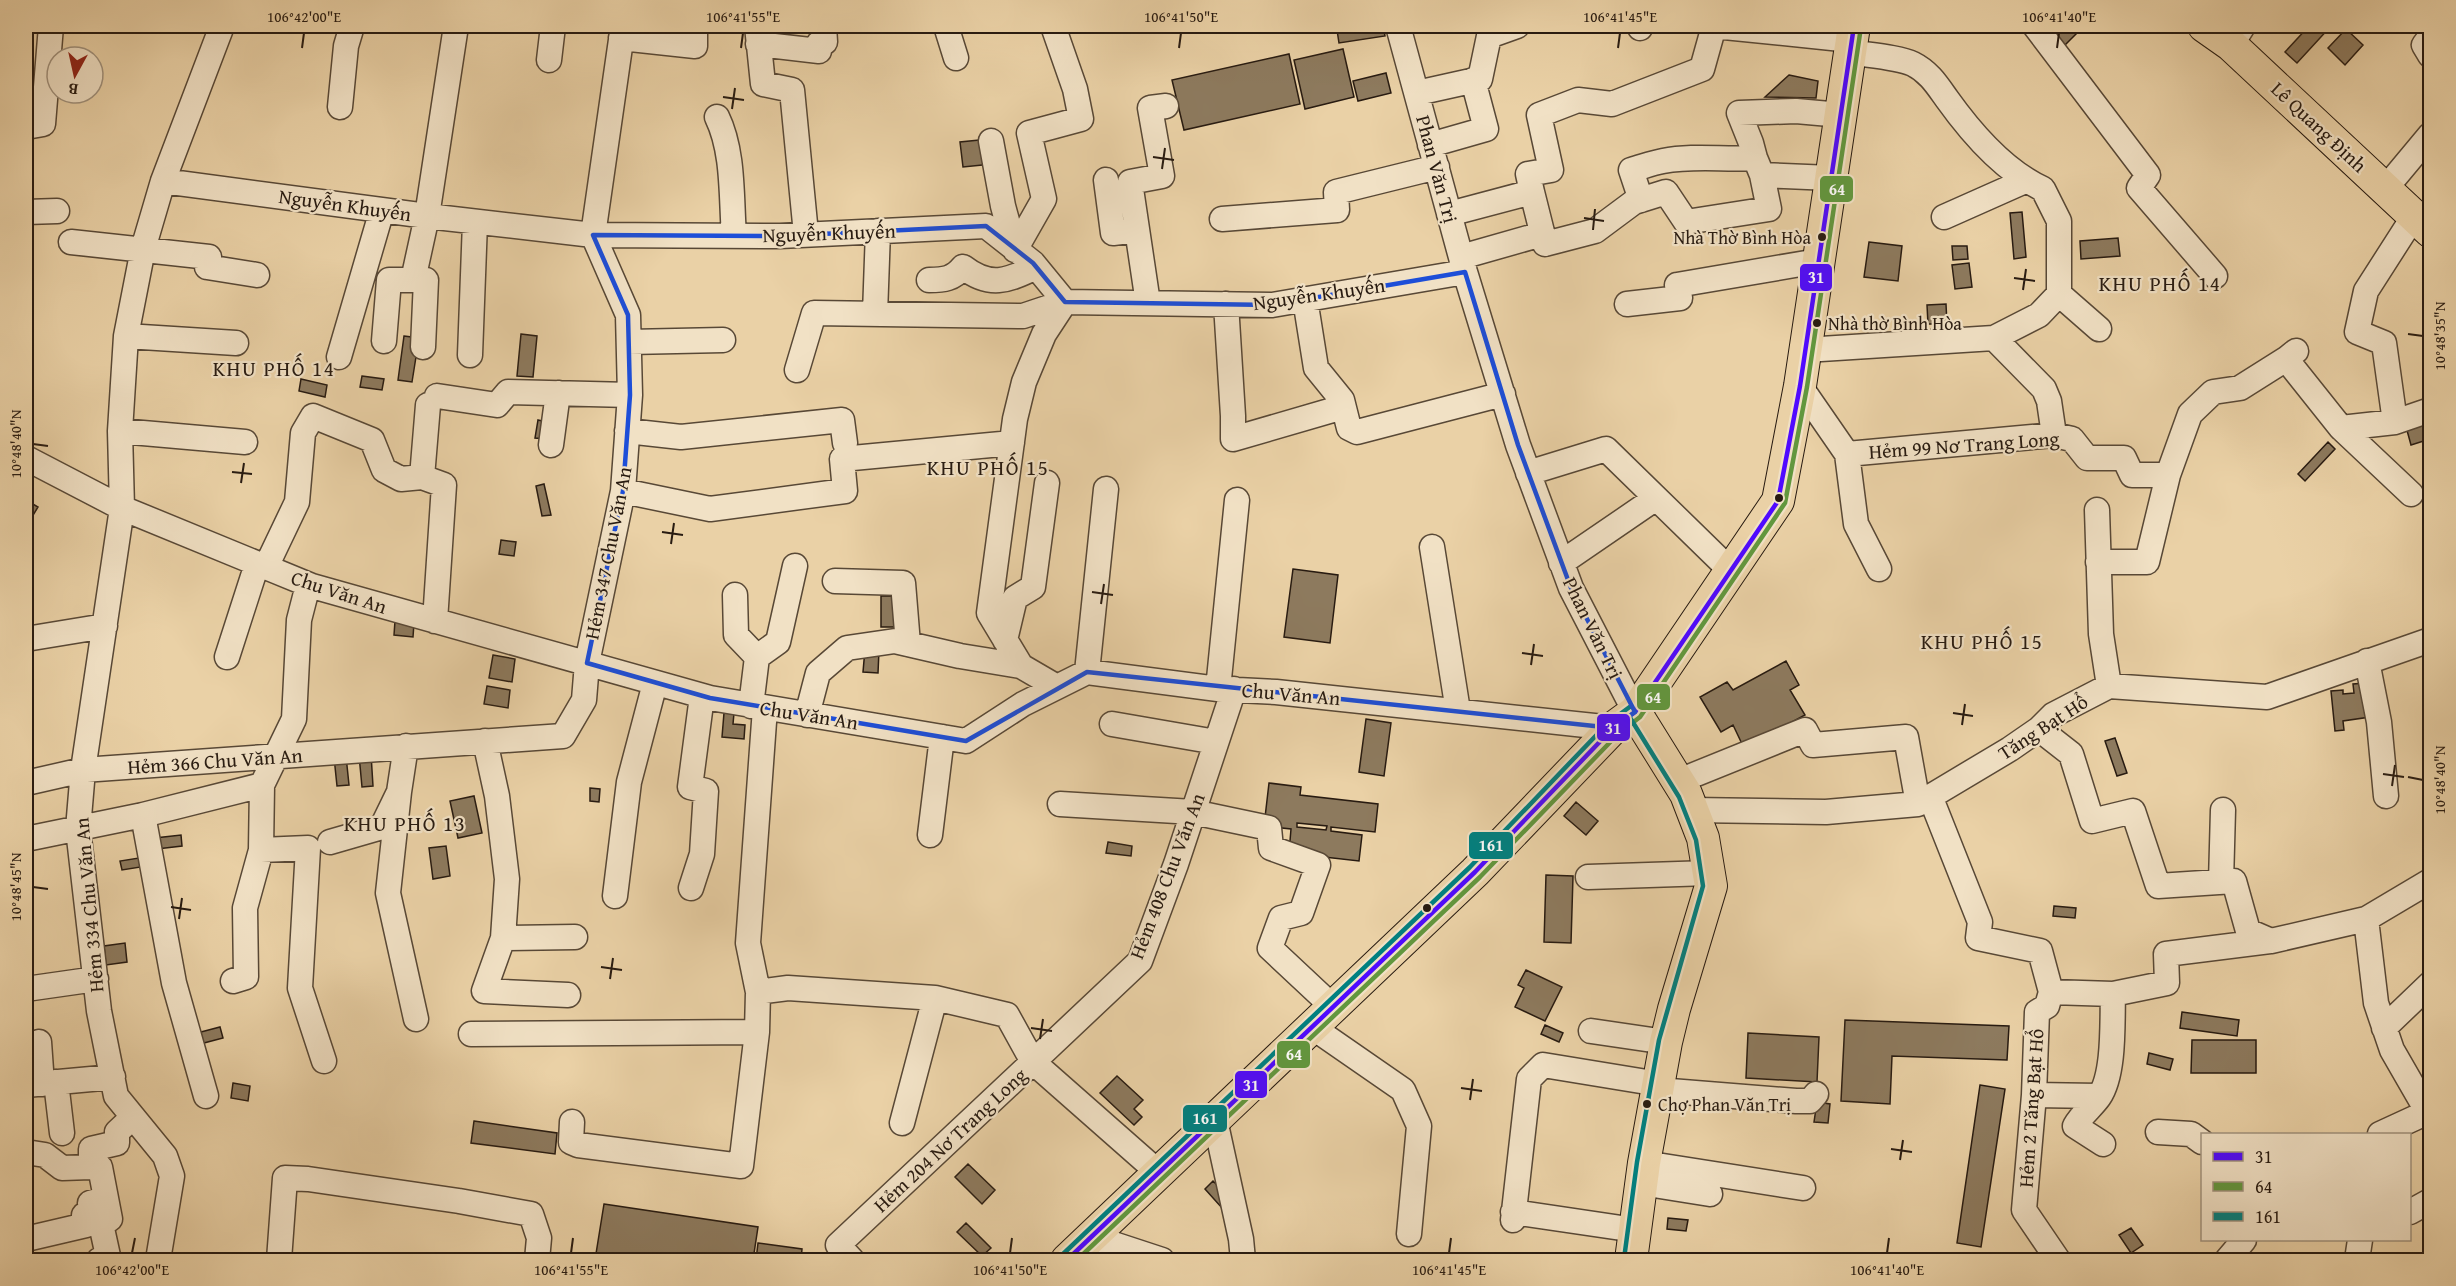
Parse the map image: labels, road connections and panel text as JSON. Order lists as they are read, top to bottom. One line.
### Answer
{"streets":{"main road":["Lê Quang Định","Phan Văn Trị"],"street":["Nguyễn Khuyến","Hẻm 99 Nơ Trang Long","Hẻm 347 Chu Văn An","Chu Văn An","Tăng Bạt Hổ","Hẻm 366 Chu Văn An","Hẻm 408 Chu Văn An","Hẻm 334 Chu Văn An","Hẻm 2 Tăng Bạt Hổ","Hẻm 204 Nơ Trang Long"]},"crossings":[["Phan Văn Trị","Nguyễn Khuyến"],["Phan Văn Trị","Chu Văn An"],["Phan Văn Trị","Tăng Bạt Hổ"],["Nguyễn Khuyến","Hẻm 347 Chu Văn An"],["Nguyễn Khuyến","Hẻm 334 Chu Văn An"],["Hẻm 347 Chu Văn An","Chu Văn An"],["Hẻm 347 Chu Văn An","Hẻm 366 Chu Văn An"],["Chu Văn An","Hẻm 366 Chu Văn An"],["Chu Văn An","Hẻm 408 Chu Văn An"],["Chu Văn An","Hẻm 334 Chu Văn An"],["Hẻm 366 Chu Văn An","Hẻm 334 Chu Văn An"],["Hẻm 408 Chu Văn An","Hẻm 204 Nơ Trang Long"]],"districts":["KHU PHỐ 14","KHU PHỐ 14","KHU PHỐ 15","KHU PHỐ 15","KHU PHỐ 13"],"places":["Nhà Thờ Bình Hòa","Nhà thờ Bình Hòa","Chợ Phan Văn Trị"],"lines":["transit line 31","transit line 64","transit line 161"],"legend":["31","64","161"],"north":"bottom","coordinates":["106°42'00\"E","106°41'55\"E","106°41'50\"E","106°41'45\"E","106°41'40\"E","10°48'35\"N","10°48'40\"N","10°48'45\"N"]}
